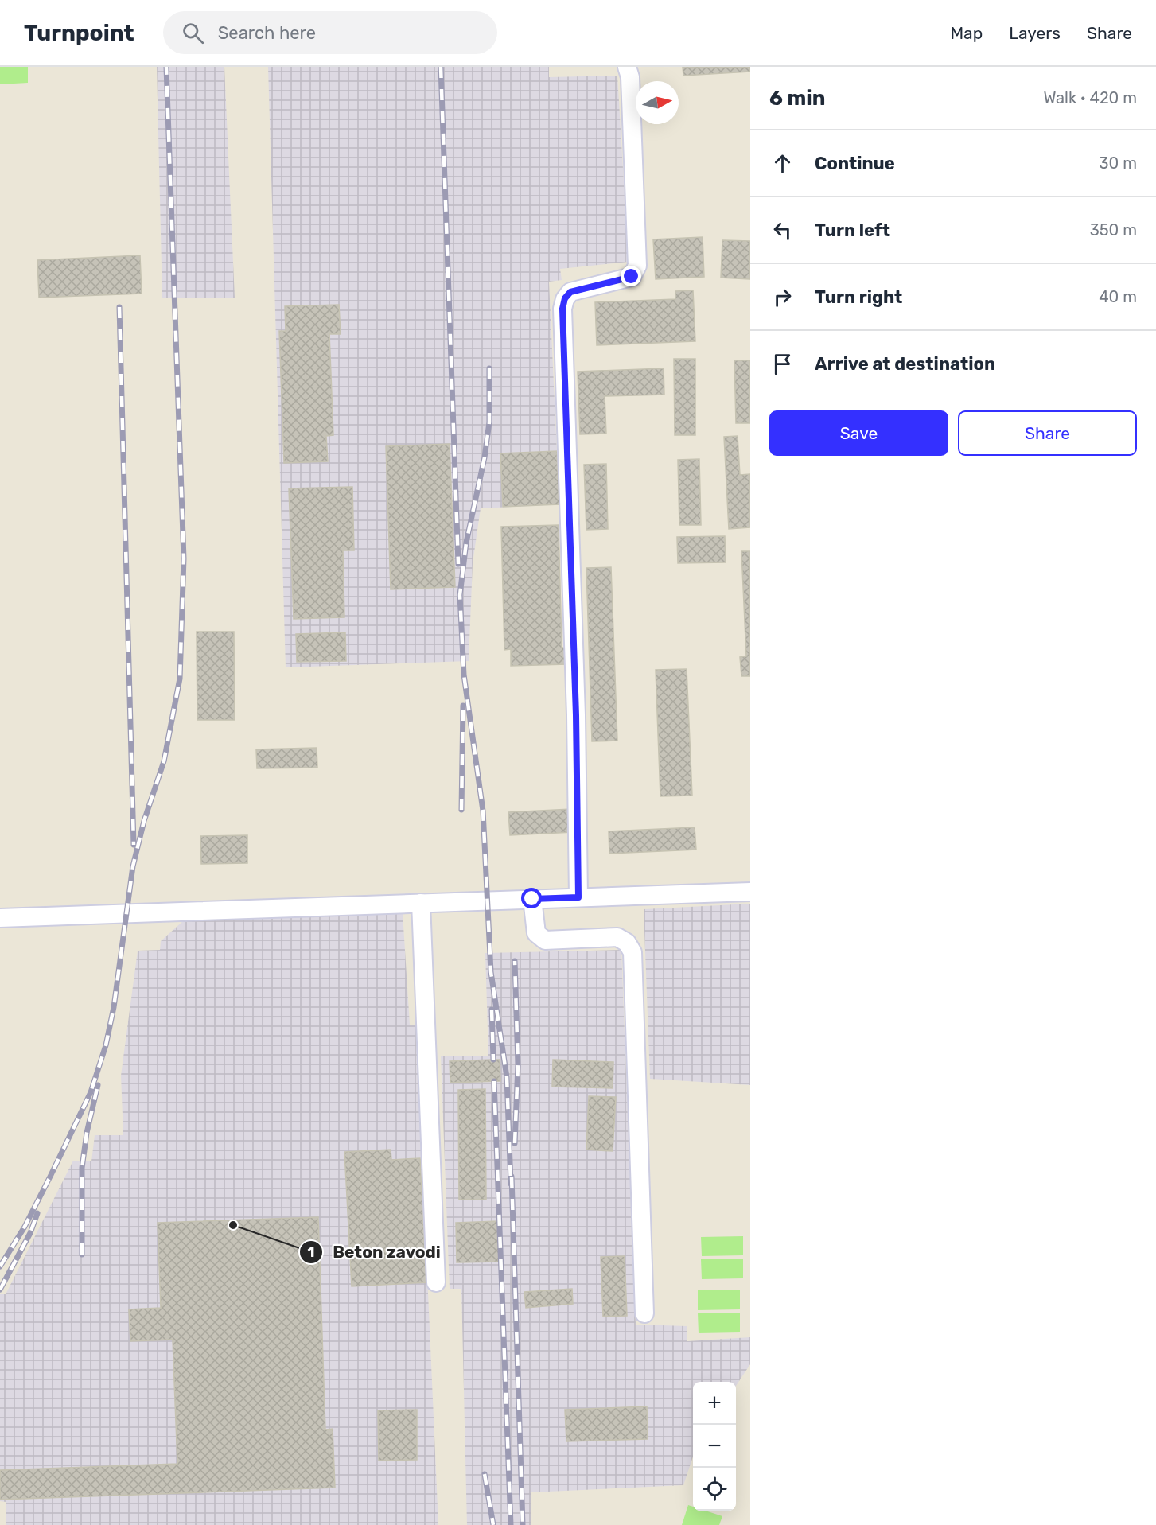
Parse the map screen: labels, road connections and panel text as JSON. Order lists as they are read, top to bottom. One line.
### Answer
{"places":["Beton zavodi"],"north":"right","page":{"header":"Turnpoint","search":"Search here","nav":["Map","Layers","Share"],"heading":["6 min","Walk · 420 m"],"list":[["Continue","30 m"],["Turn left","350 m"],["Turn right","40 m"],"Arrive at destination"],"buttons":["Save","Share"],"map_buttons":["+","−"]}}
